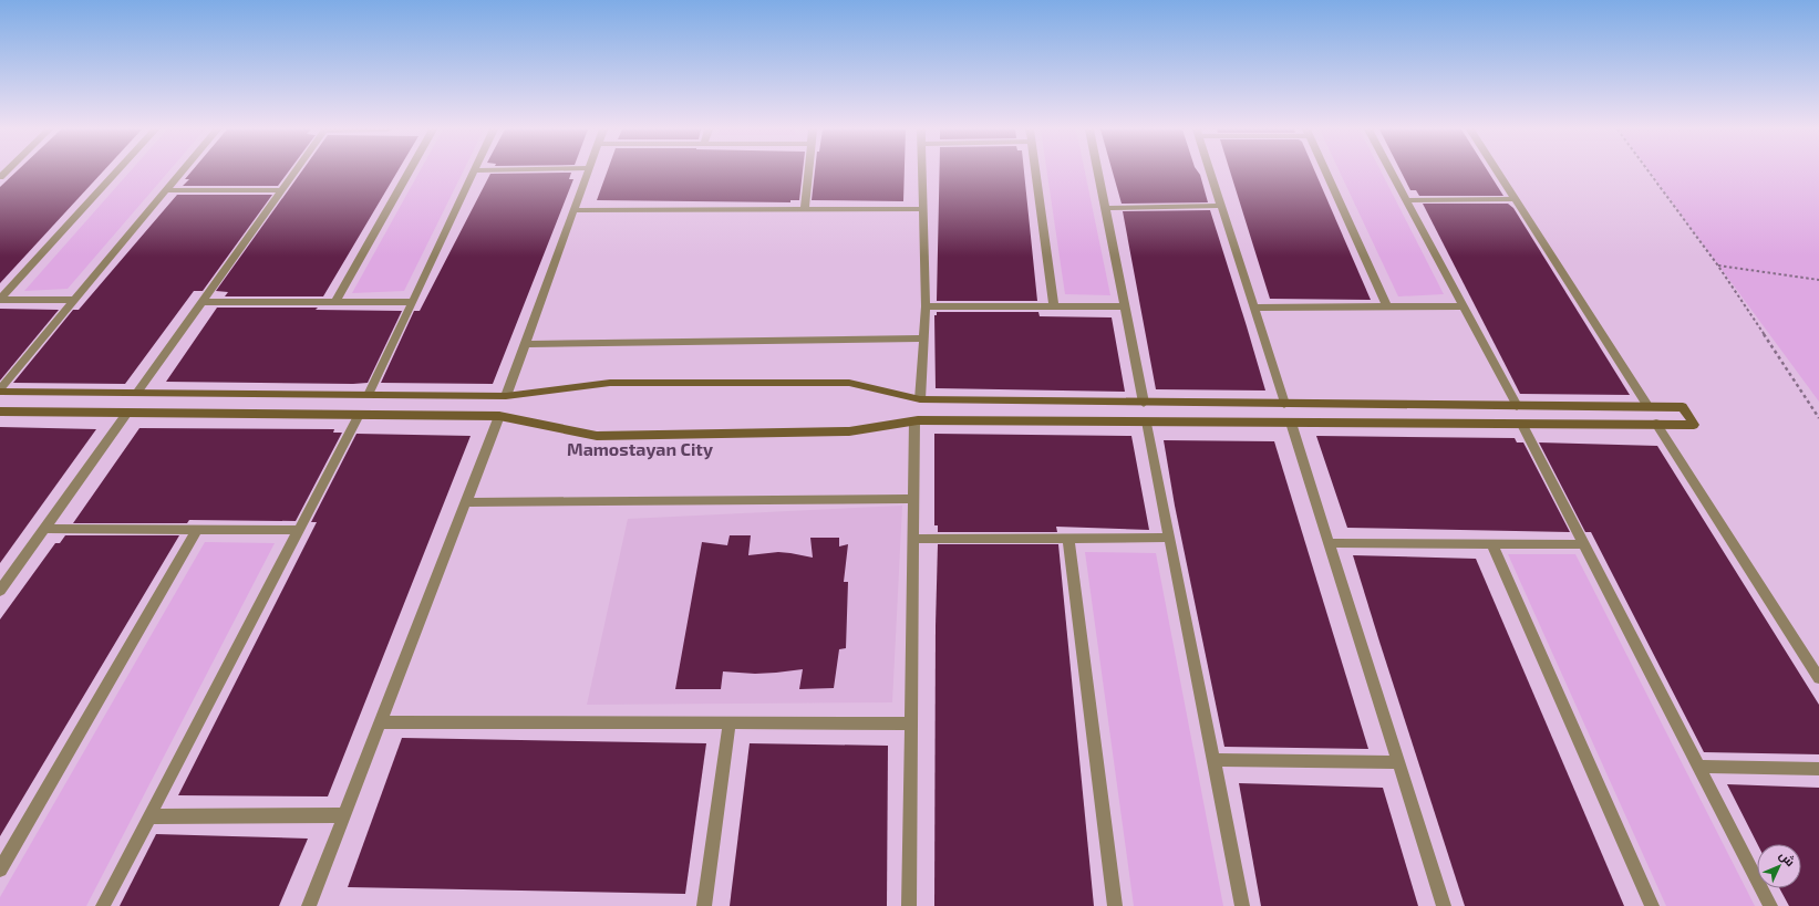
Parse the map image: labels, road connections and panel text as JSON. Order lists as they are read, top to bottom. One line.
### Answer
{"districts":["Mamostayan City"],"north":"top right"}
